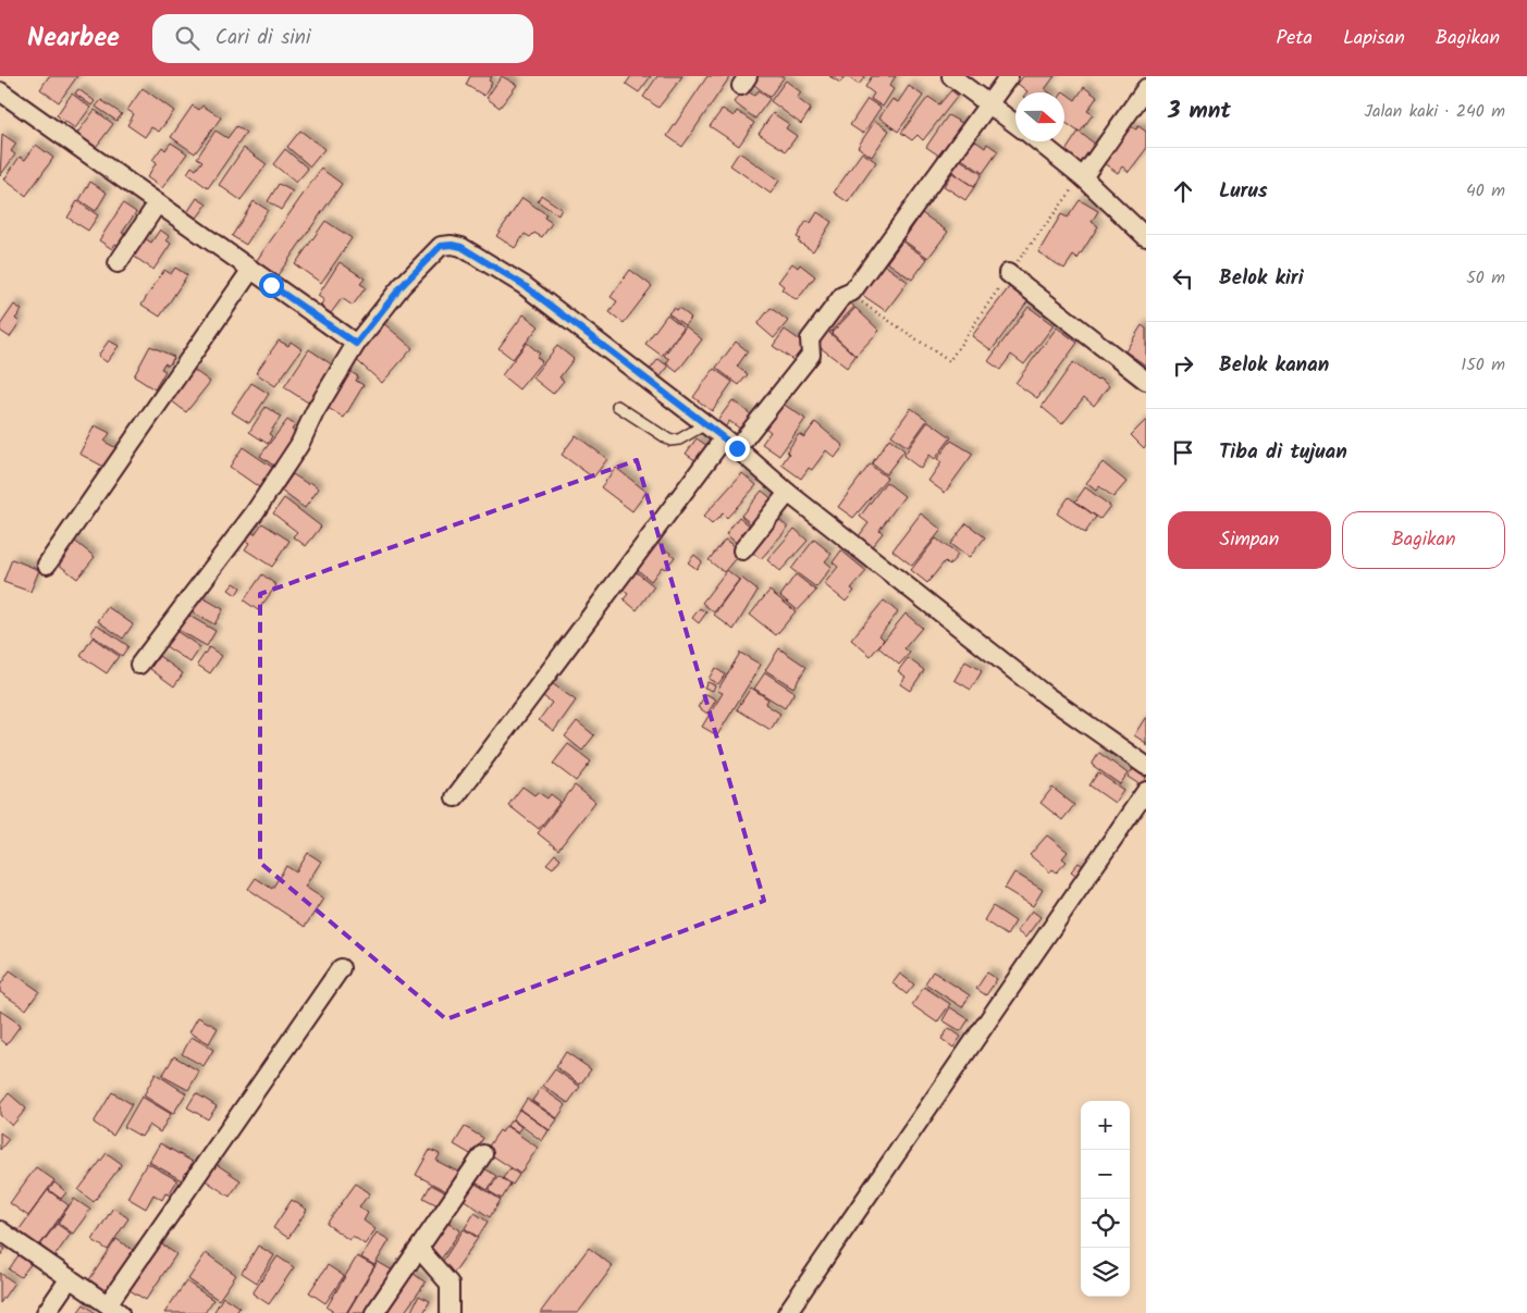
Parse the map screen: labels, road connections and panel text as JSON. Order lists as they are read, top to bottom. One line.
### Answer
{"north":"right","page":{"header":"Nearbee","search":"Cari di sini","nav":["Peta","Lapisan","Bagikan"],"heading":["3 mnt","Jalan kaki · 240 m"],"list":[["Lurus","40 m"],["Belok kiri","50 m"],["Belok kanan","150 m"],"Tiba di tujuan"],"buttons":["Simpan","Bagikan"],"map_buttons":["+","−"]}}
